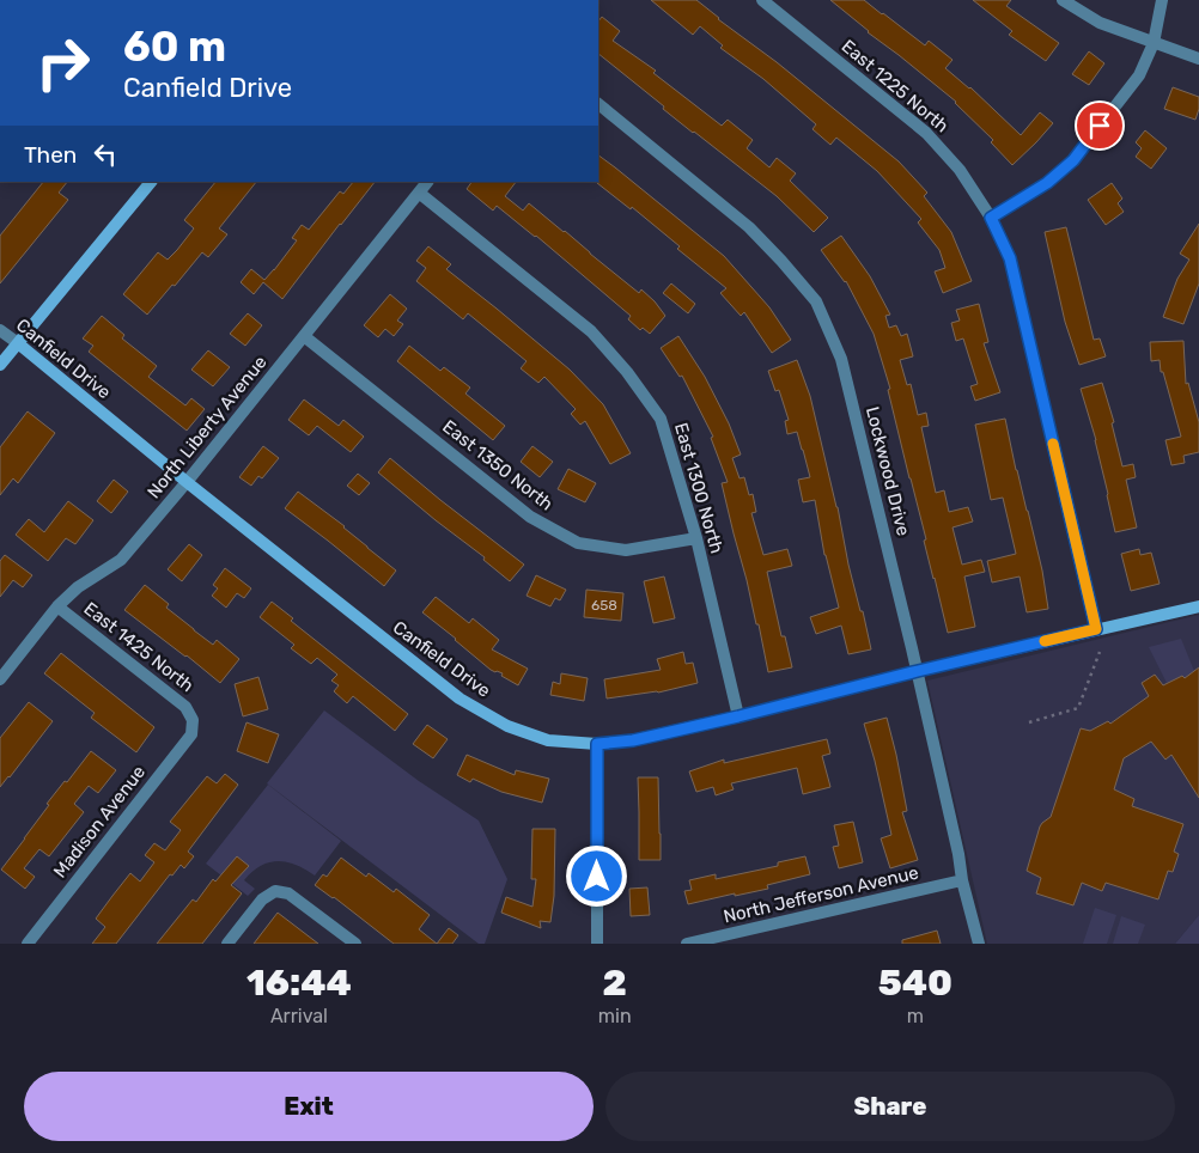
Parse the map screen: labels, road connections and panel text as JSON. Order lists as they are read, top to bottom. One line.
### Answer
{"streets":{"street":["East 1225 North","Canfield Drive","North Liberty Avenue","East 1350 North","Lockwood Drive","East 1300 North","East 1425 North","Madison Avenue","North Jefferson Avenue"]},"crossings":[["East 1225 North","Canfield Drive"],["Canfield Drive","North Liberty Avenue"],["Canfield Drive","Lockwood Drive"],["Canfield Drive","East 1300 North"],["North Liberty Avenue","East 1350 North"],["North Liberty Avenue","East 1300 North"],["North Liberty Avenue","East 1425 North"],["East 1350 North","East 1300 North"],["Lockwood Drive","North Jefferson Avenue"],["East 1425 North","Madison Avenue"]],"house_numbers":["658"],"page":{"turn":["60 m","Canfield Drive"],"then":"Then","eta":["16:44","Arrival","2","min","540","m"],"buttons":["Exit","Share"]}}
